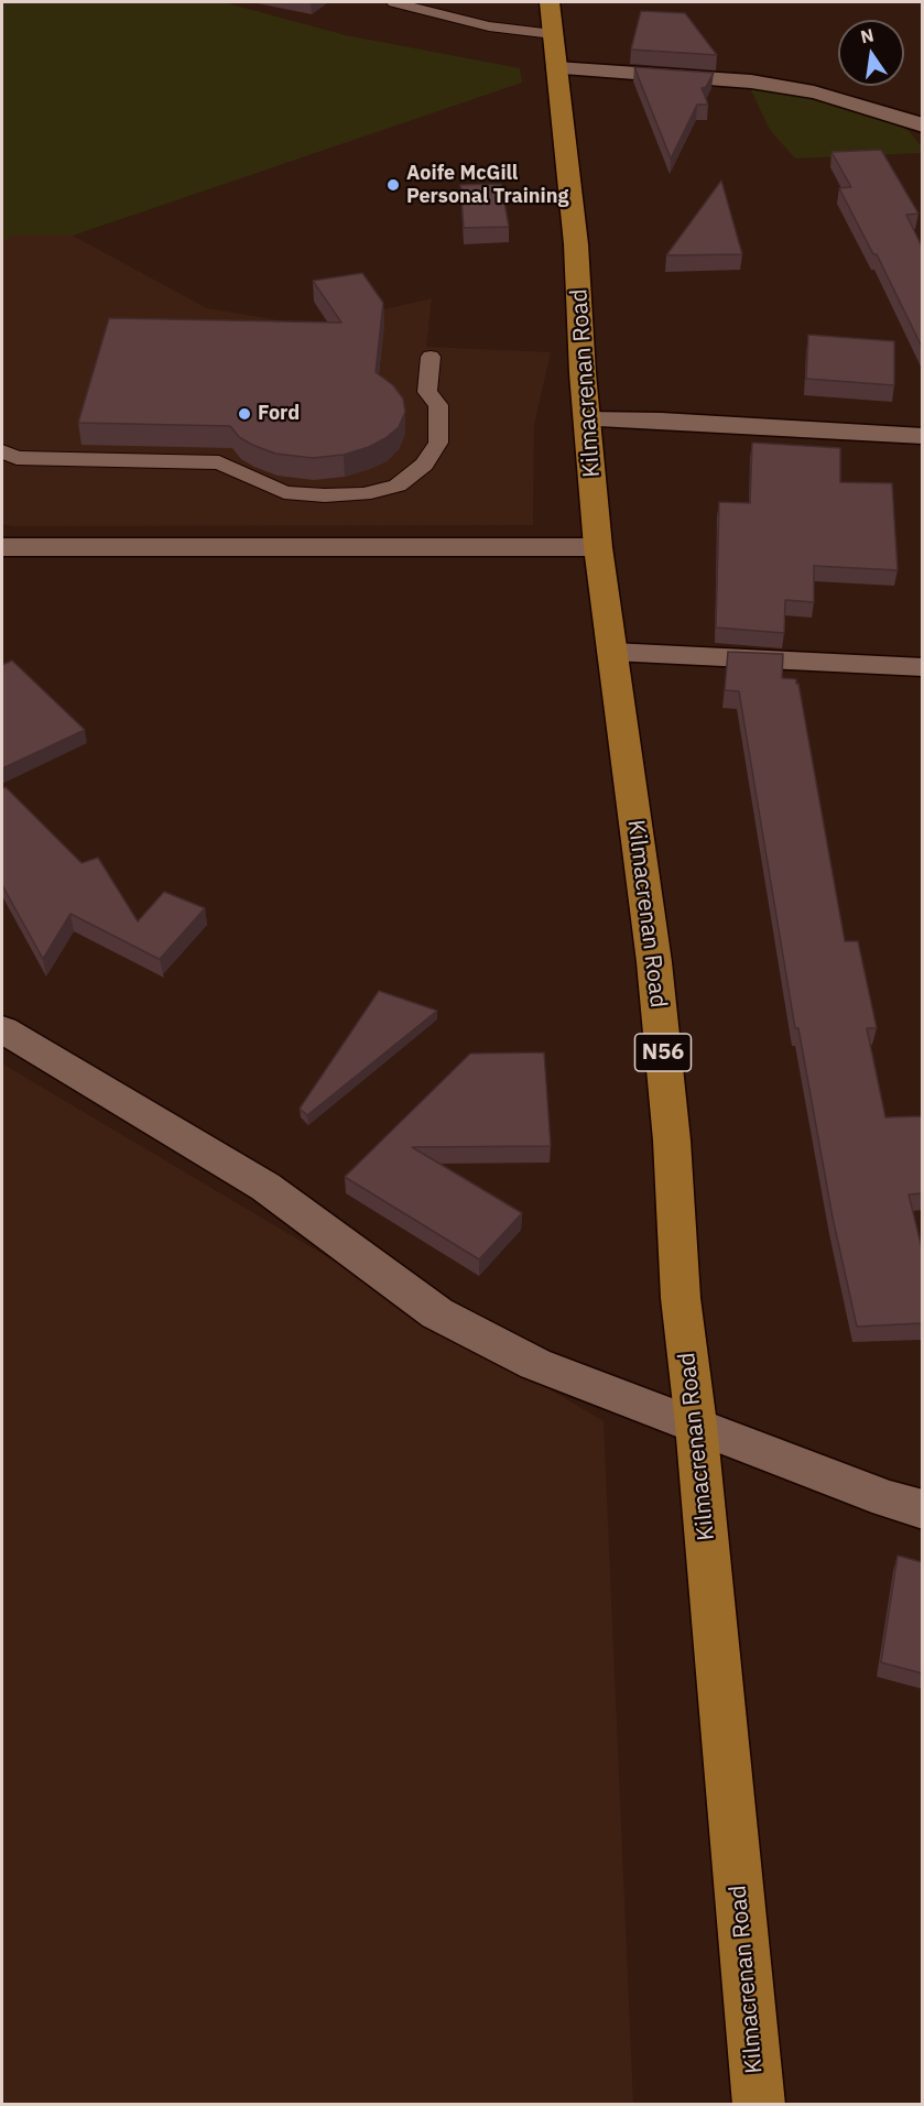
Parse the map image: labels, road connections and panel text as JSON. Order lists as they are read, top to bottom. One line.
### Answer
{"streets":{"main road":["Kilmacrenan Road","N56"]},"places":["Aoife McGill Personal Training","Ford"],"north":"top"}
